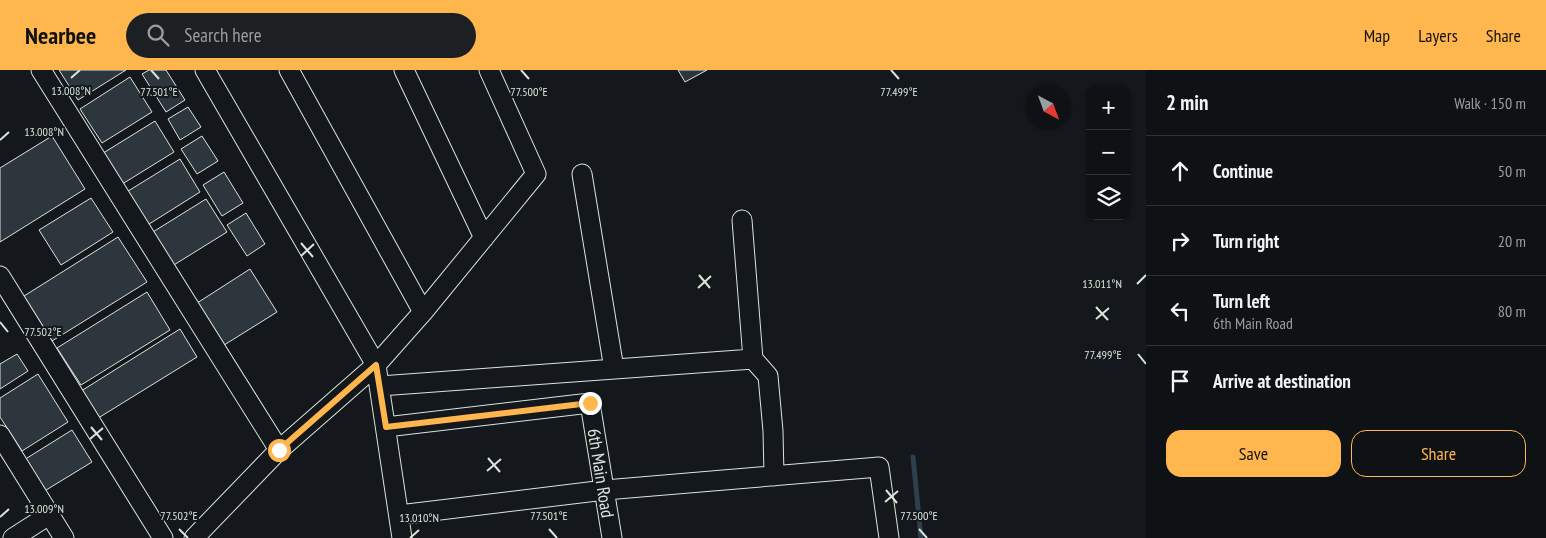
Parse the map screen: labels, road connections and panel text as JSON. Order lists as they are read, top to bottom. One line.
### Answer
{"streets":{"street":["6th Main Road"]},"north":"bottom right","page":{"header":"Nearbee","search":"Search here","nav":["Map","Layers","Share"],"heading":["2 min","Walk · 150 m"],"map_buttons":["+","−"],"list":[["Continue","50 m"],["Turn right","20 m"],["Turn left","6th Main Road","80 m"],"Arrive at destination"],"buttons":["Save","Share"]},"coordinates":["13.008°N","77.499°E","77.501°E","77.500°E","13.011°N","77.502°E","13.009°N","13.010°N"]}
